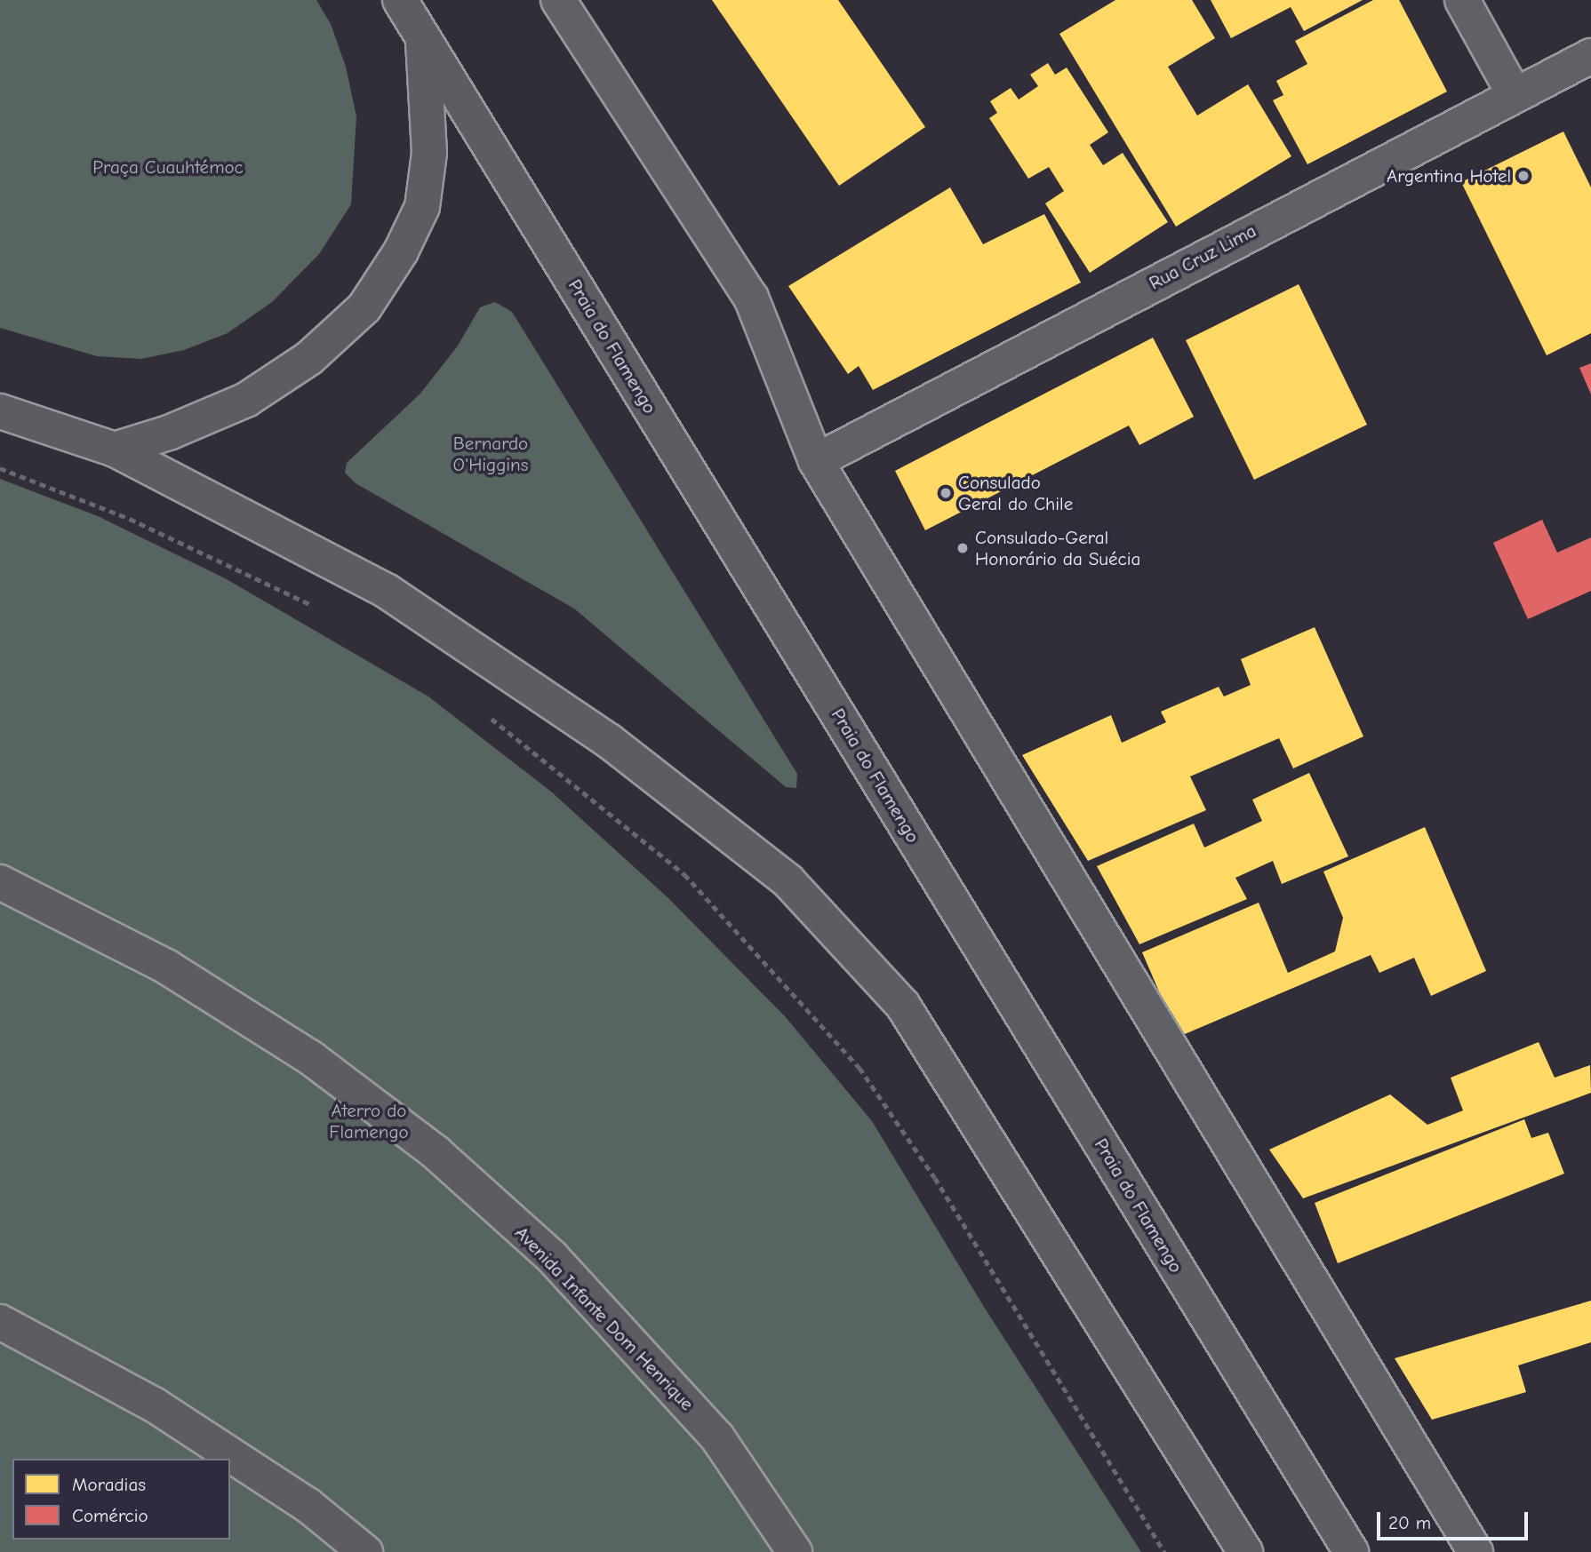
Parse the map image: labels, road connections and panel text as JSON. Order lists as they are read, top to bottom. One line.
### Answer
{"streets":{"main road":["Praia do Flamengo","Avenida Infante Dom Henrique"],"street":["Rua Cruz Lima"]},"parks":["Praça Cuauhtémoc","Bernardo O'Higgins","Aterro do Flamengo"],"places":["Argentina Hotel","Consulado Geral do Chile","Consulado-Geral Honorário da Suécia"],"legend":["Moradias","Comércio"],"scale_bar":"20 m"}
